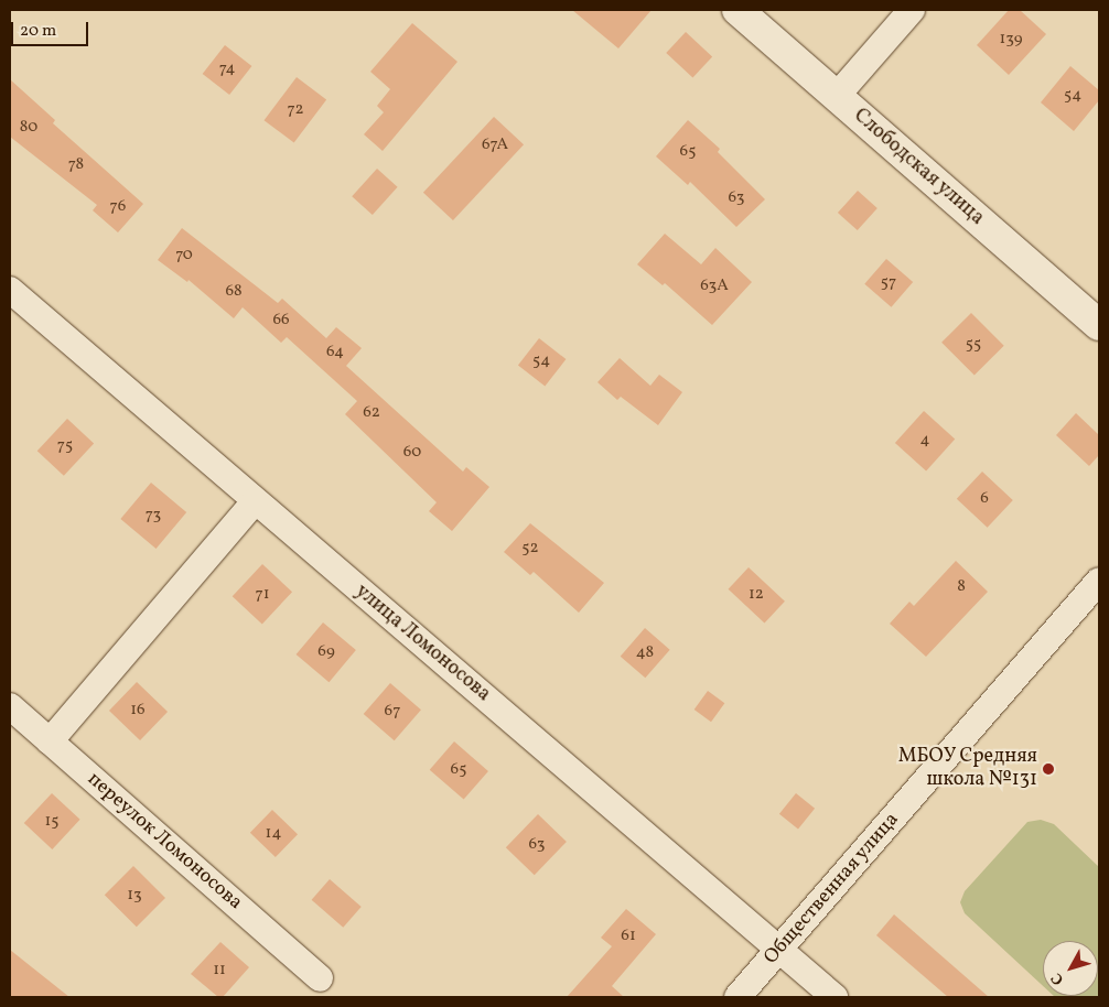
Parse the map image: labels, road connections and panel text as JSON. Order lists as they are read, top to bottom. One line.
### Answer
{"streets":{"street":["Слободская улица","улица Ломоносова","переулок Ломоносова","Общественная улица"]},"crossings":[["улица Ломоносова","Общественная улица"]],"places":["МБОУ Средняя школа №131"],"house_numbers":["139","74","54","72","80","67А","65","78","63","76","70","57","63А","68","66","55","64","54","62","4","75","60","6","73","52","8","71","12","69","48","16","67","65","15","14","63","13","61","11"],"scale_bar":"20 m","north":"bottom left"}
